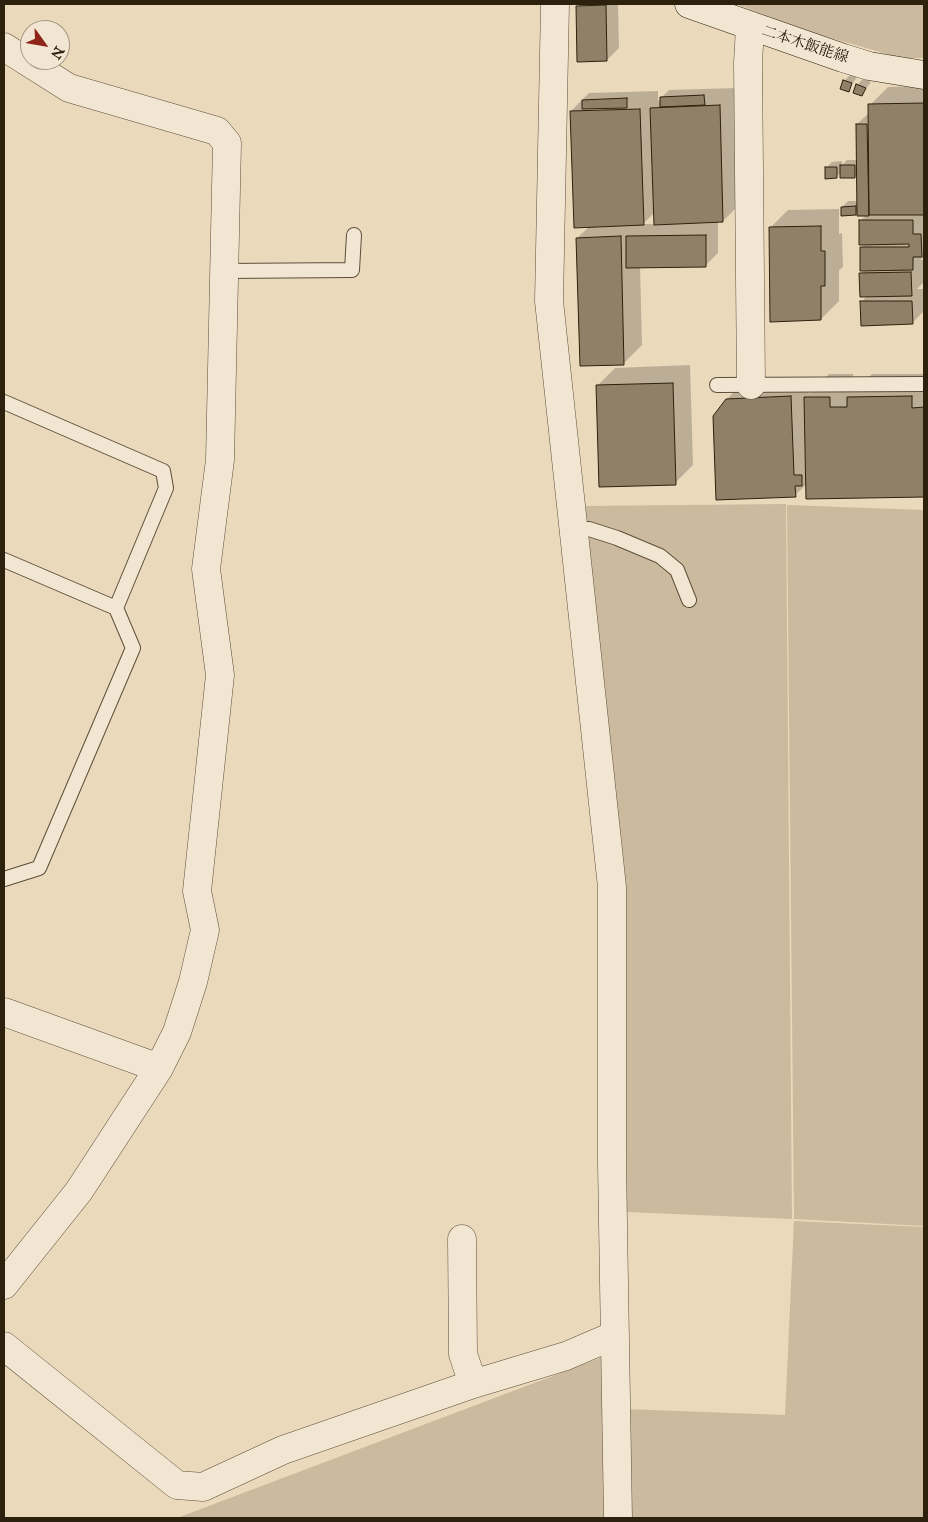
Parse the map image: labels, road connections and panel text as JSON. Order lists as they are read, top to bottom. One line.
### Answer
{"streets":{"street":["二本木飯能線"]},"north":"bottom right"}
